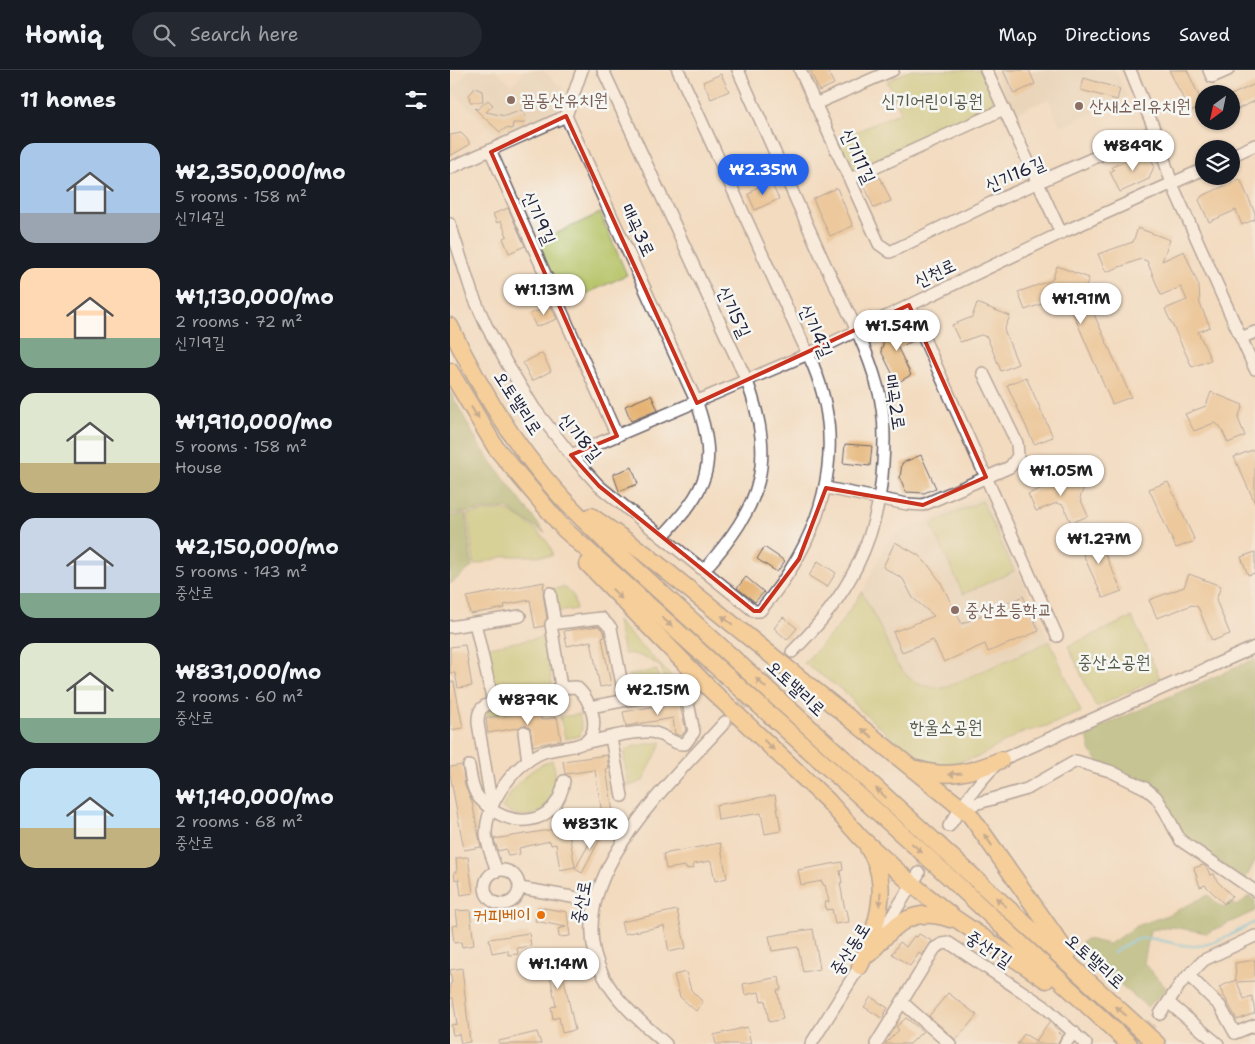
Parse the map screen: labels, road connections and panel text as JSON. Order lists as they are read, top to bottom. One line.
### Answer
{"streets":{"highway":["오토밸리로"],"street":["신기11길","신기16길","신기9길","매곡3로","신천로","신기5길","신기4길","매곡2로","신기8길","중산로","중산동로","중산1길"]},"crossings":[["신기11길","신기16길"],["신기9길","신천로"],["매곡3로","신천로"],["매곡3로","신기8길"],["신천로","신기5길"],["신천로","신기4길"],["신천로","매곡2로"],["신천로","신기8길"],["신기5길","신기8길"],["신기4길","신기8길"]],"parks":["신기어린이공원","중산소공원","한울소공원"],"places":["꿈동산유치원","산새소리유치원","중산초등학교","커피베이"],"north":"bottom left","page":{"header":"Homiq","search":"Search here","nav":["Map","Directions","Saved"],"heading":"11 homes","list":[{"name":"₩2,350,000/mo","note":"5 rooms · 158 m² · 신기4길"},{"name":"₩1,130,000/mo","note":"2 rooms · 72 m² · 신기9길"},{"name":"₩1,910,000/mo","note":"5 rooms · 158 m² · House"},{"name":"₩2,150,000/mo","note":"5 rooms · 143 m² · 중산로"},{"name":"₩831,000/mo","note":"2 rooms · 60 m² · 중산로"},{"name":"₩1,140,000/mo","note":"2 rooms · 68 m² · 중산로"}],"price":["₩849K","₩2.35M","₩1.13M","₩1.91M","₩1.54M","₩1.05M","₩1.27M","₩2.15M","₩879K","₩831K","₩1.14M"]}}
